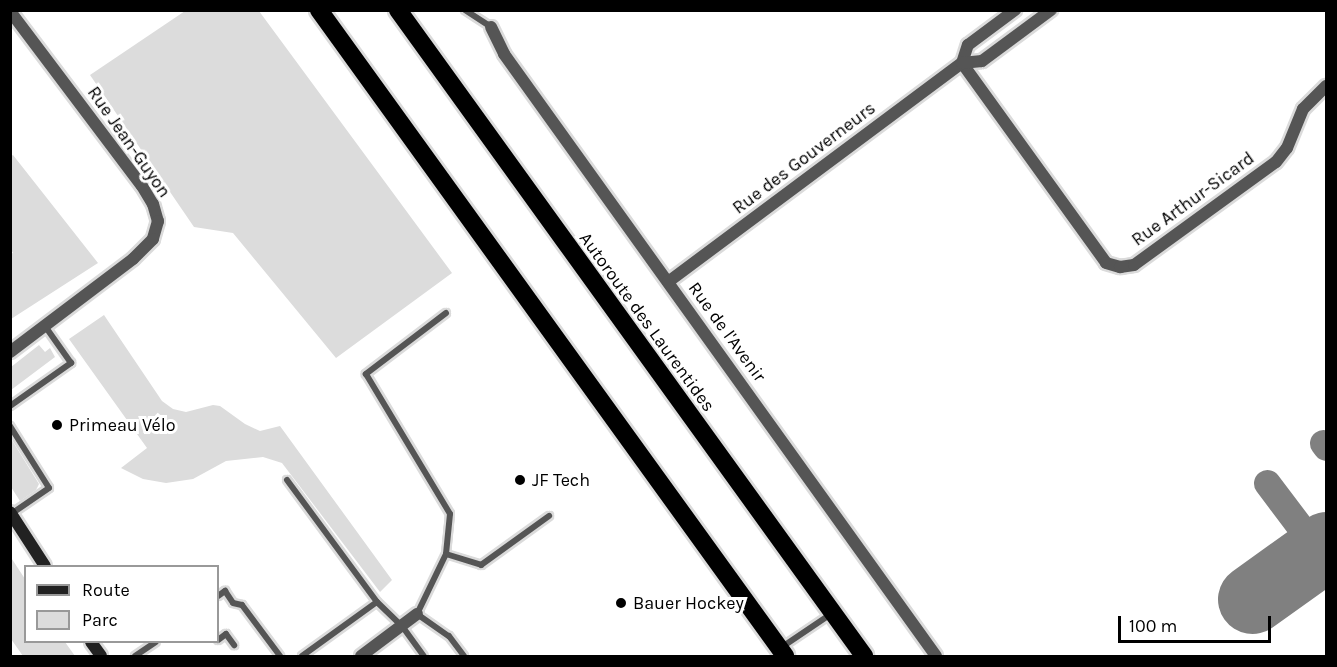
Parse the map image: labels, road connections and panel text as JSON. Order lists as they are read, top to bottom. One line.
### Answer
{"streets":{"highway":["Autoroute des Laurentides"],"street":["Rue Jean-Guyon","Rue des Gouverneurs","Rue Arthur-Sicard","Rue de l'Avenir"]},"crossings":[["Rue des Gouverneurs","Rue Arthur-Sicard"],["Rue des Gouverneurs","Rue de l'Avenir"]],"places":["Primeau Vélo","JF Tech","Bauer Hockey"],"legend":["Route","Parc"],"scale_bar":"100 m"}
